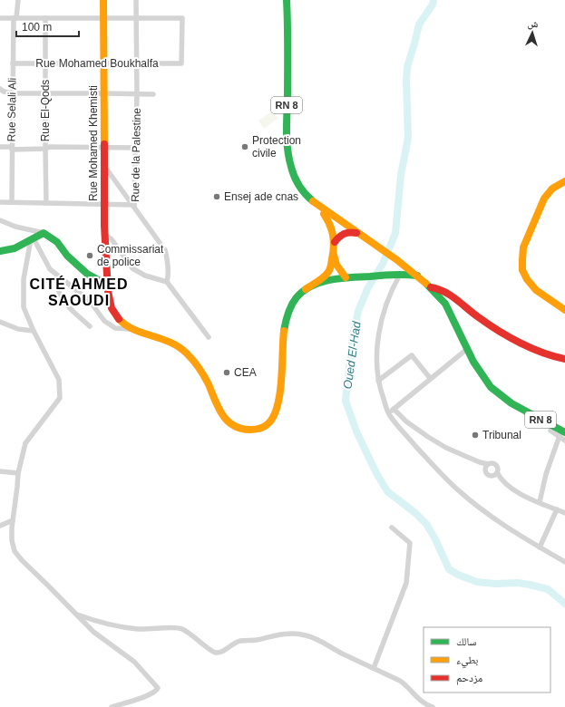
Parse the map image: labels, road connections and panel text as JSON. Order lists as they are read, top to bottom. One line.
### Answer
{"streets":{"main road":["RN 8","Rue Mohamed Khemisti"],"street":["Rue Mohamed Boukhalfa","Rue Selali Ali","Rue El-Qods","Rue de la Palestine"]},"crossings":[["Rue Mohamed Boukhalfa","Rue Selali Ali"],["Rue Mohamed Boukhalfa","Rue El-Qods"],["Rue Mohamed Boukhalfa","Rue Mohamed Khemisti"],["Rue Mohamed Boukhalfa","Rue de la Palestine"]],"districts":["CITÉ AHMED SAOUDI"],"water":["Oued El-Had"],"places":["Protection civile","Ensej ade cnas","Commissariat de police","CEA","Tribunal"],"legend":["سالك","بطيء","مزدحم"],"scale_bar":"100 m","north":"top"}
